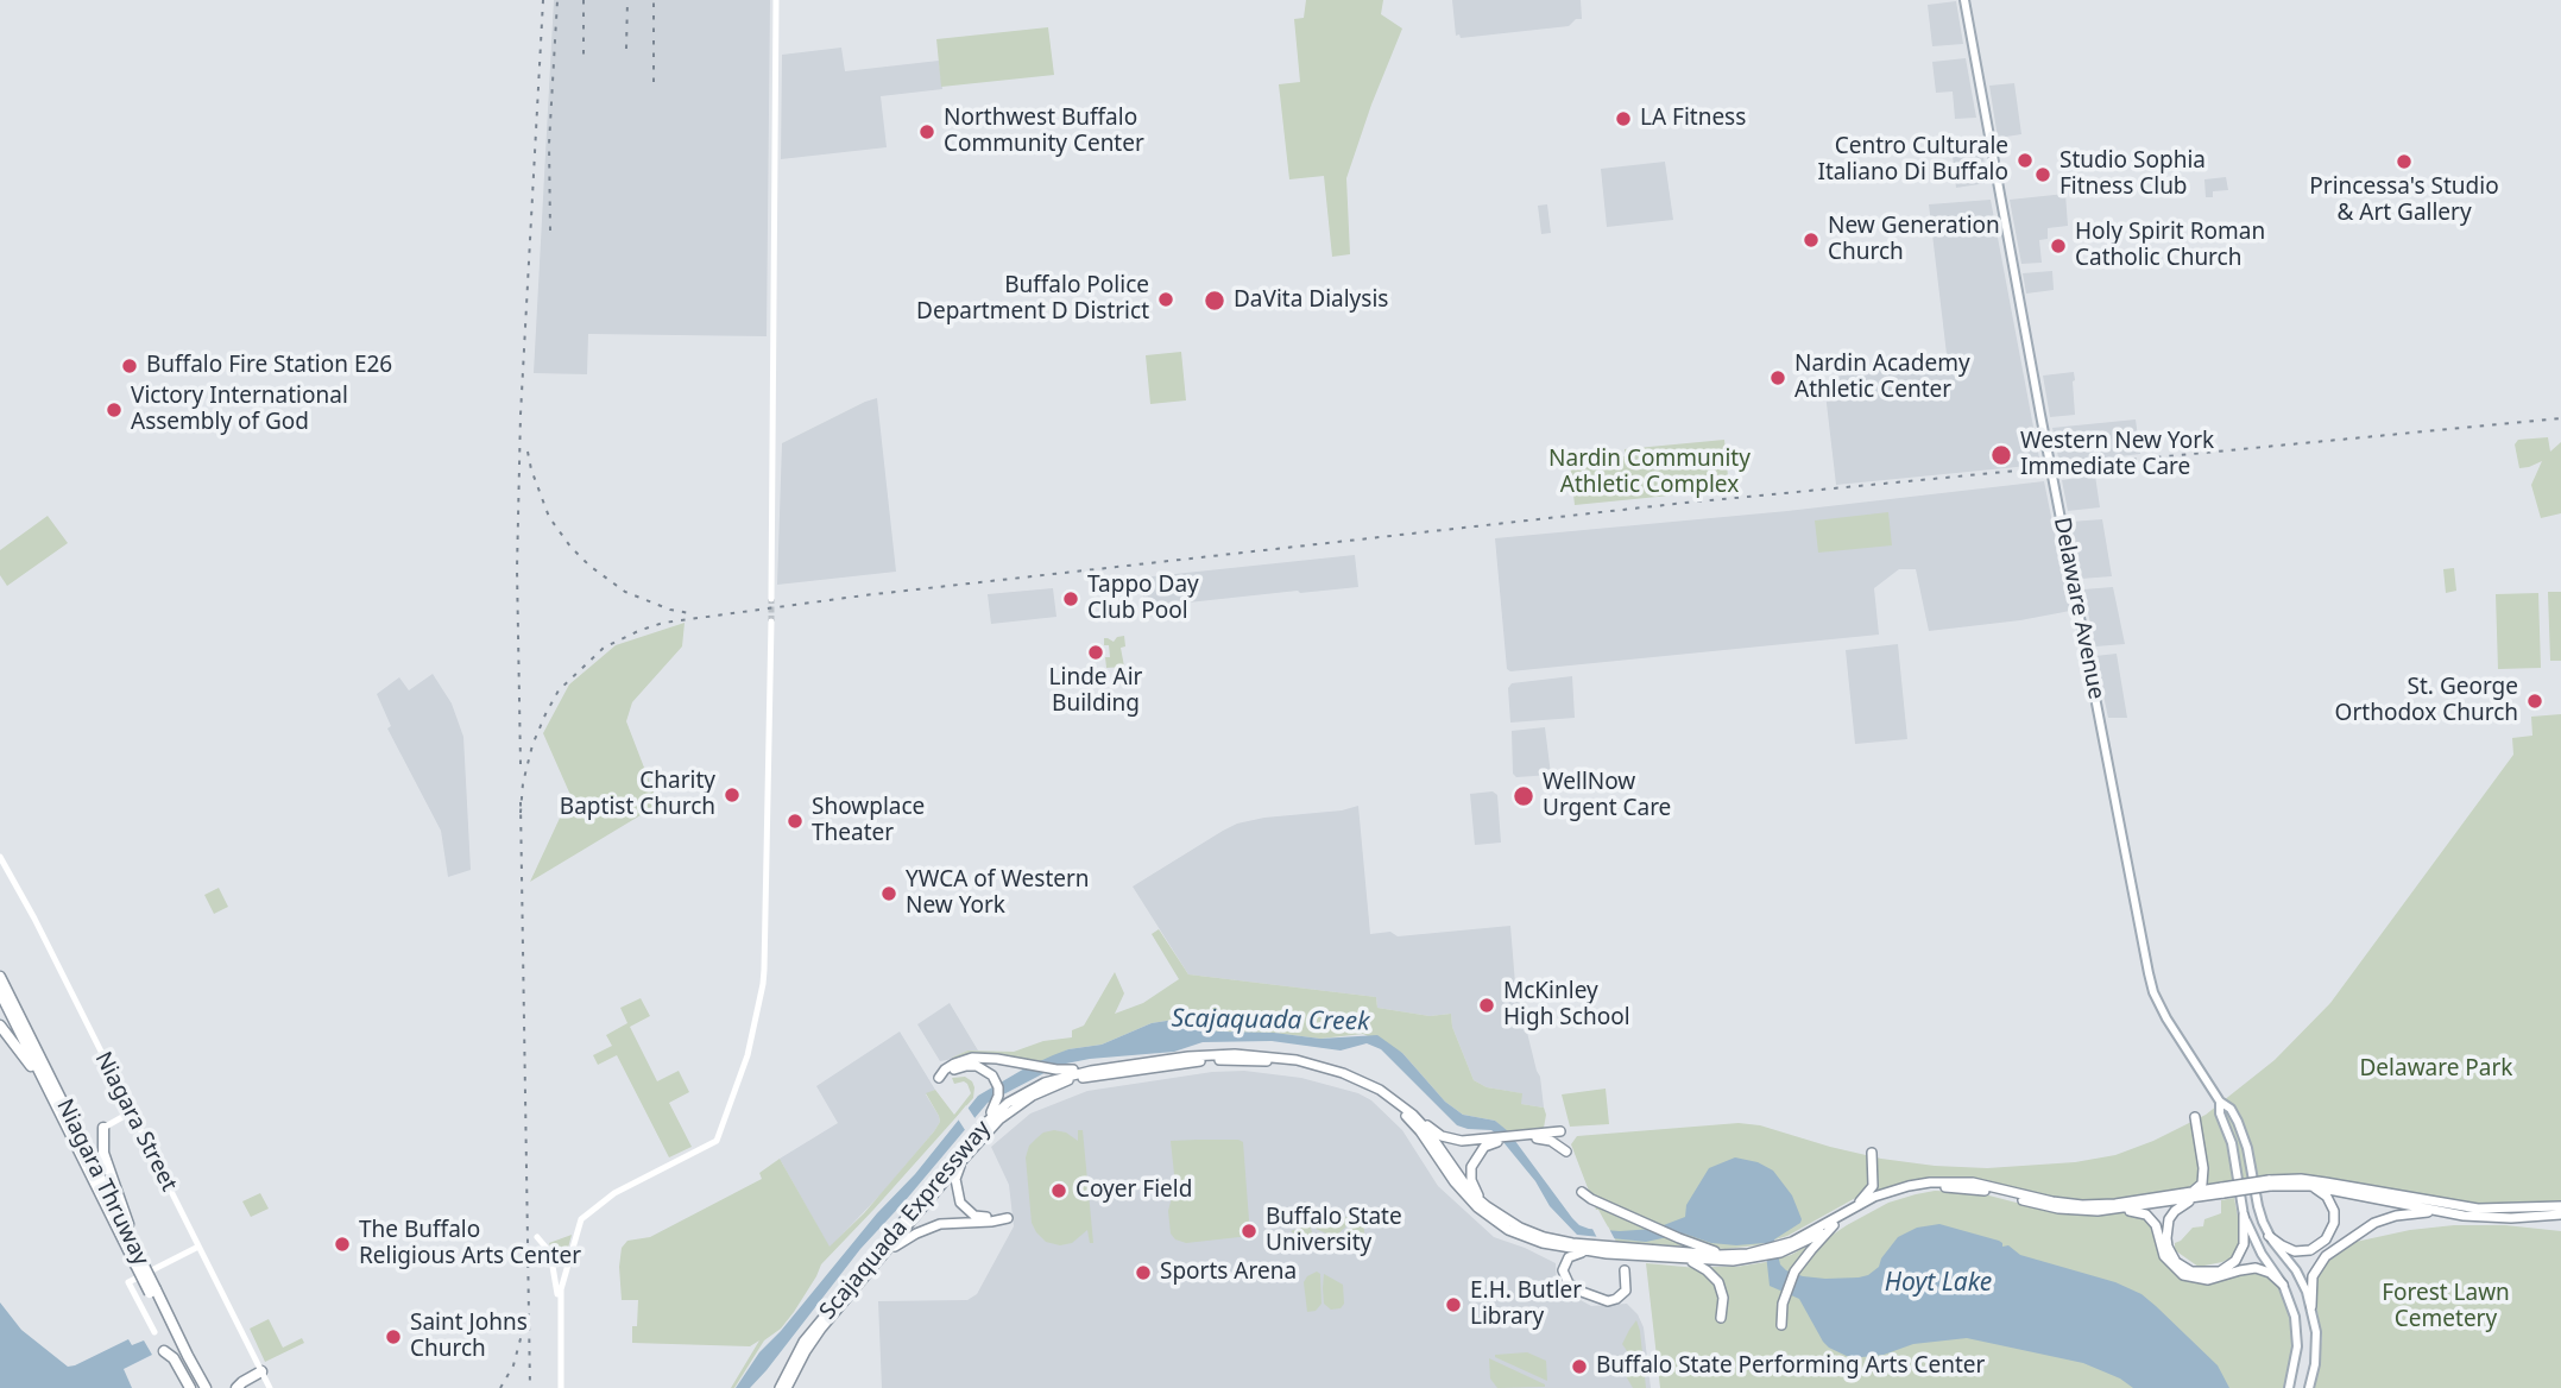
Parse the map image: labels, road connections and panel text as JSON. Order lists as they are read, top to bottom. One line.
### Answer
{"streets":{"highway":["Niagara Thruway","Scajaquada Expressway"],"main road":["Delaware Avenue","Niagara Street"]},"water":["Scajaquada Creek","Hoyt Lake"],"parks":["Nardin Community Athletic Complex","Delaware Park","Forest Lawn Cemetery"],"places":["LA Fitness","Northwest Buffalo Community Center","Centro Culturale Italiano Di Buffalo","Princessa's Studio & Art Gallery","Studio Sophia Fitness Club","New Generation Church","Holy Spirit Roman Catholic Church","Buffalo Police Department D District","DaVita Dialysis","Buffalo Fire Station E26","Nardin Academy Athletic Center","Victory International Assembly of God","Western New York Immediate Care","Tappo Day Club Pool","Linde Air Building","St. George Orthodox Church","Charity Baptist Church","WellNow Urgent Care","Showplace Theater","YWCA of Western New York","McKinley High School","Coyer Field","Buffalo State University","The Buffalo Religious Arts Center","Sports Arena","E.H. Butler Library","Saint Johns Church","Buffalo State Performing Arts Center"]}
